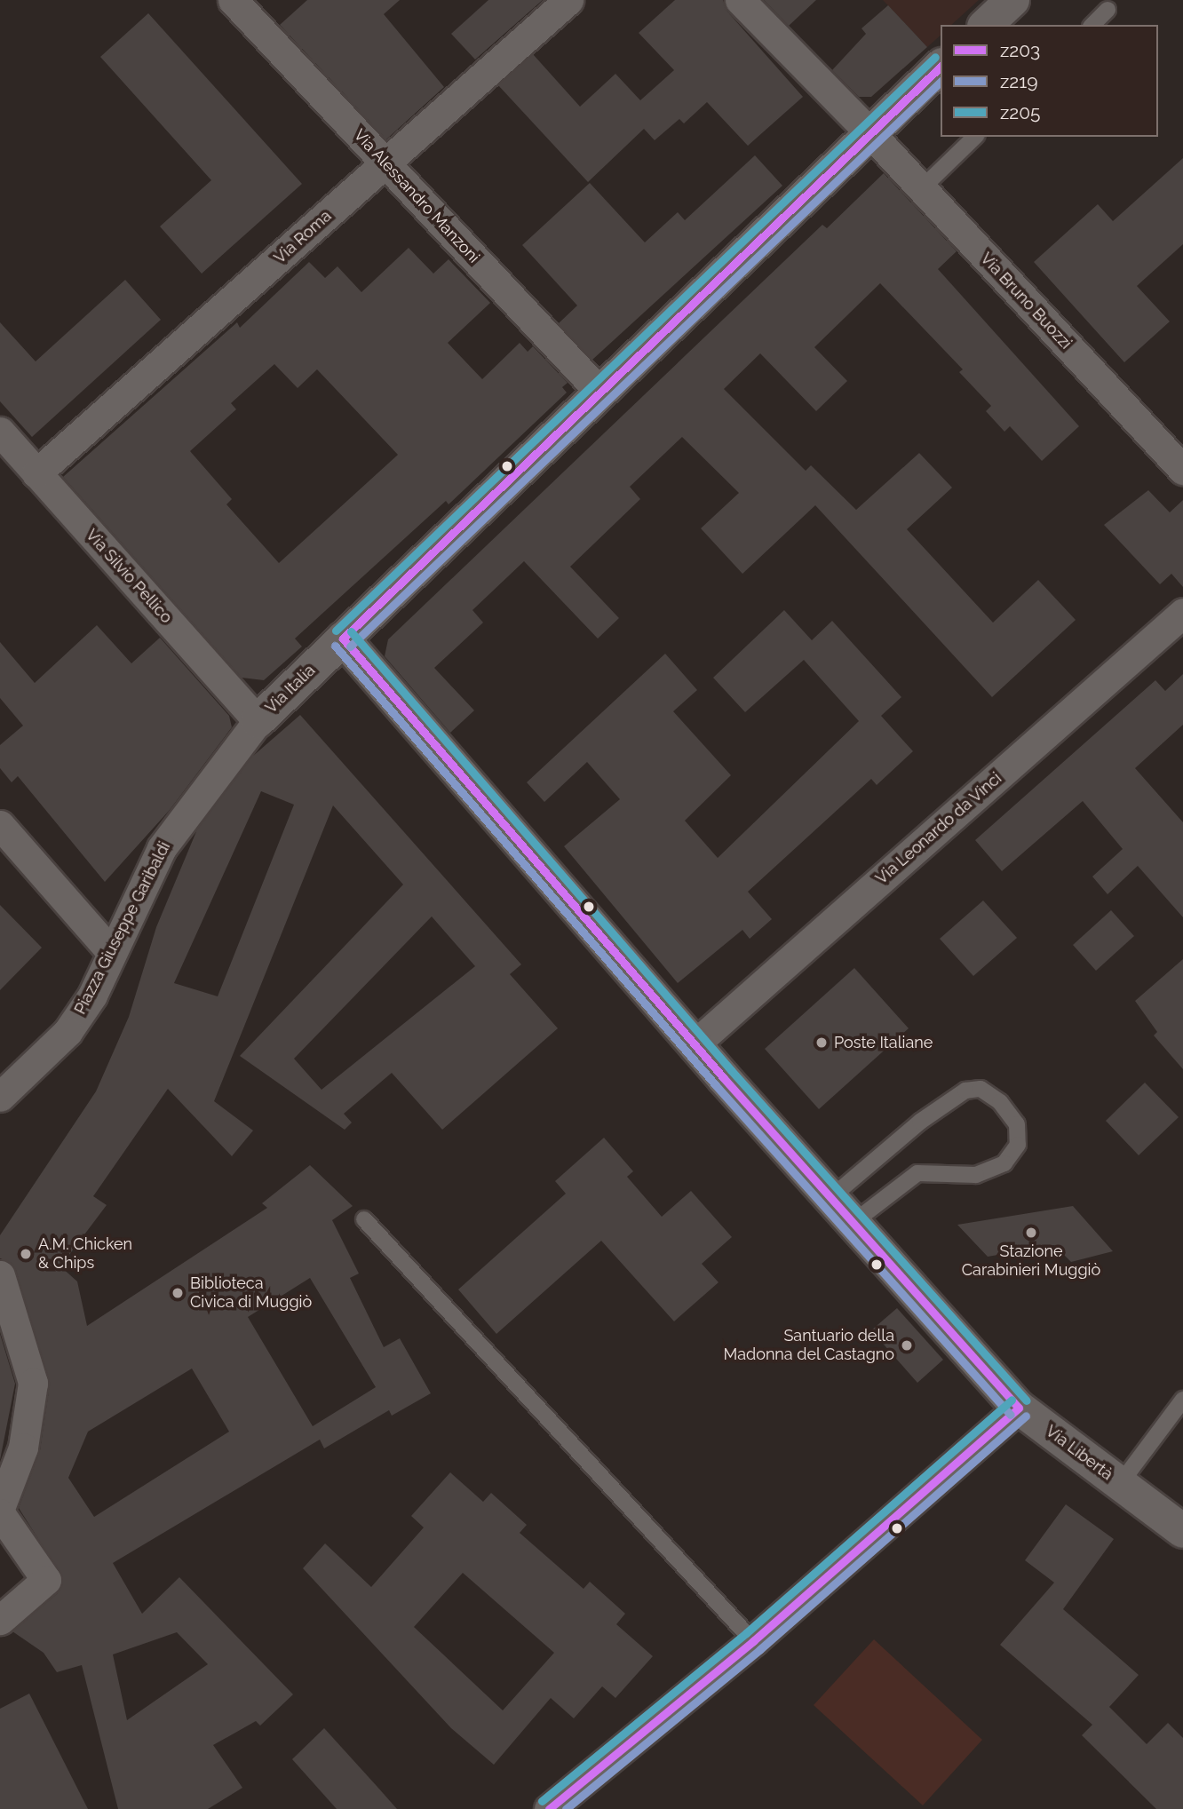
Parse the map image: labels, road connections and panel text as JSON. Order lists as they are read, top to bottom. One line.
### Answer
{"streets":{"street":["Via Alessandro Manzoni","Via Roma","Via Bruno Buozzi","Via Silvio Pellico","Via Italia","Via Leonardo da Vinci","Piazza Giuseppe Garibaldi","Via Libertà"]},"crossings":[["Via Alessandro Manzoni","Via Roma"],["Via Alessandro Manzoni","Via Italia"],["Via Roma","Via Silvio Pellico"],["Via Bruno Buozzi","Via Italia"],["Via Silvio Pellico","Via Italia"],["Via Silvio Pellico","Piazza Giuseppe Garibaldi"],["Via Italia","Piazza Giuseppe Garibaldi"],["Via Italia","Via Libertà"],["Via Leonardo da Vinci","Via Libertà"]],"places":["Poste Italiane","Stazione Carabinieri Muggiò","A.M. Chicken & Chips","Biblioteca Civica di Muggiò","Santuario della Madonna del Castagno"],"lines":["transit line z205","transit line z203","transit line z219"],"legend":["z203","z219","z205"]}
